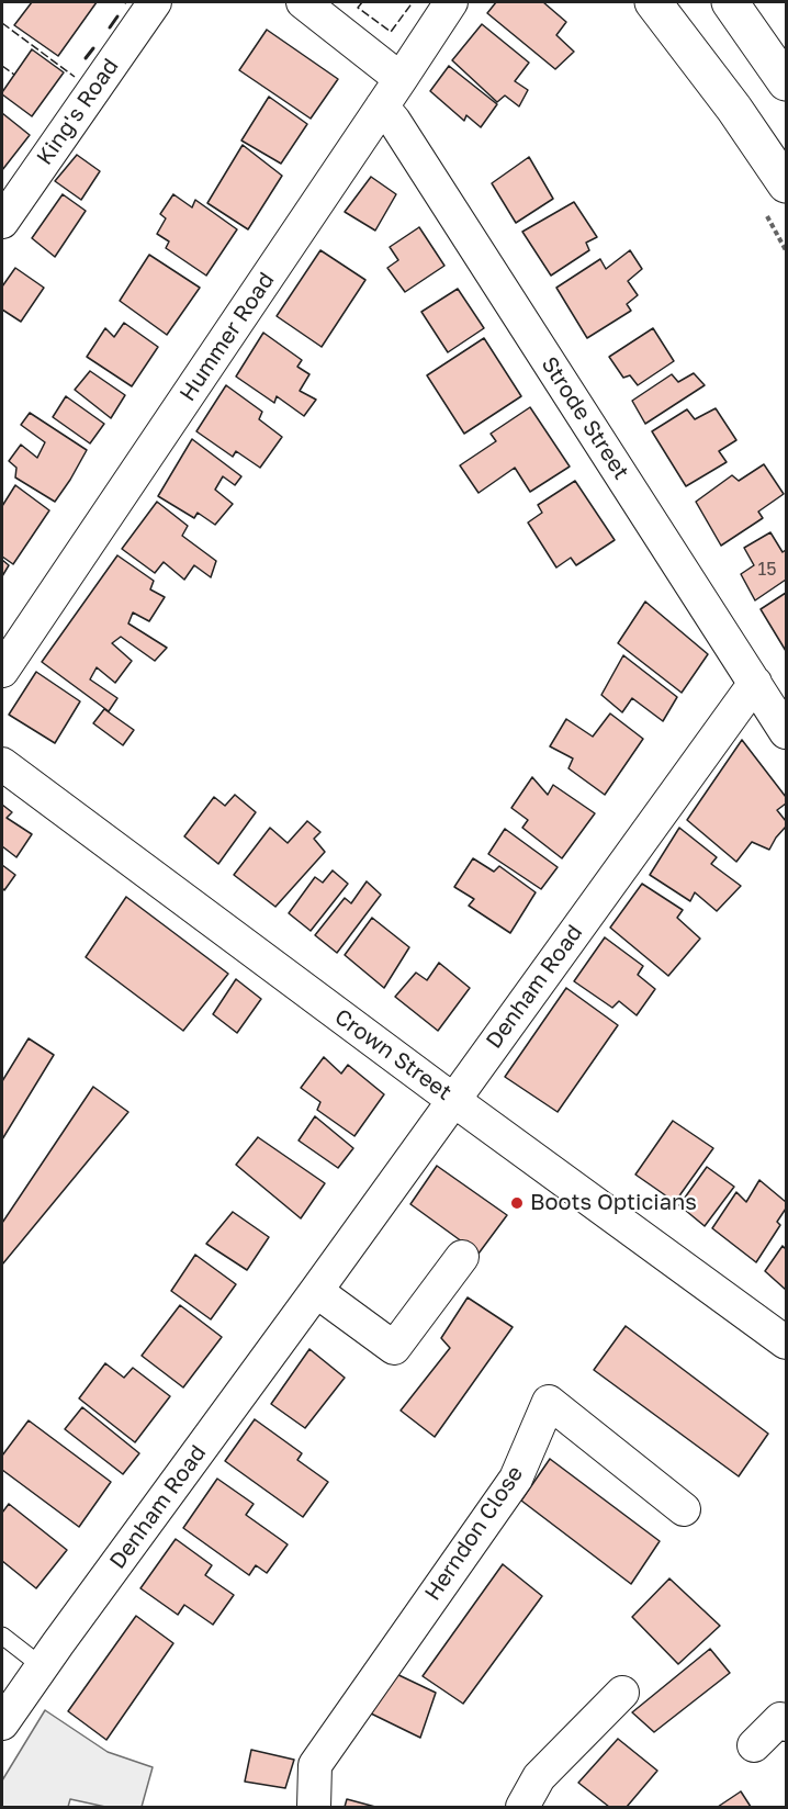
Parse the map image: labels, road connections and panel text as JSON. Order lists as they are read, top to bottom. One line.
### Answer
{"streets":{"street":["King's Road","Hummer Road","Strode Street","Denham Road","Crown Street","Herndon Close"]},"crossings":[["Hummer Road","Strode Street"],["Strode Street","Denham Road"],["Denham Road","Crown Street"]],"places":["Boots Opticians"],"house_numbers":["15"]}
